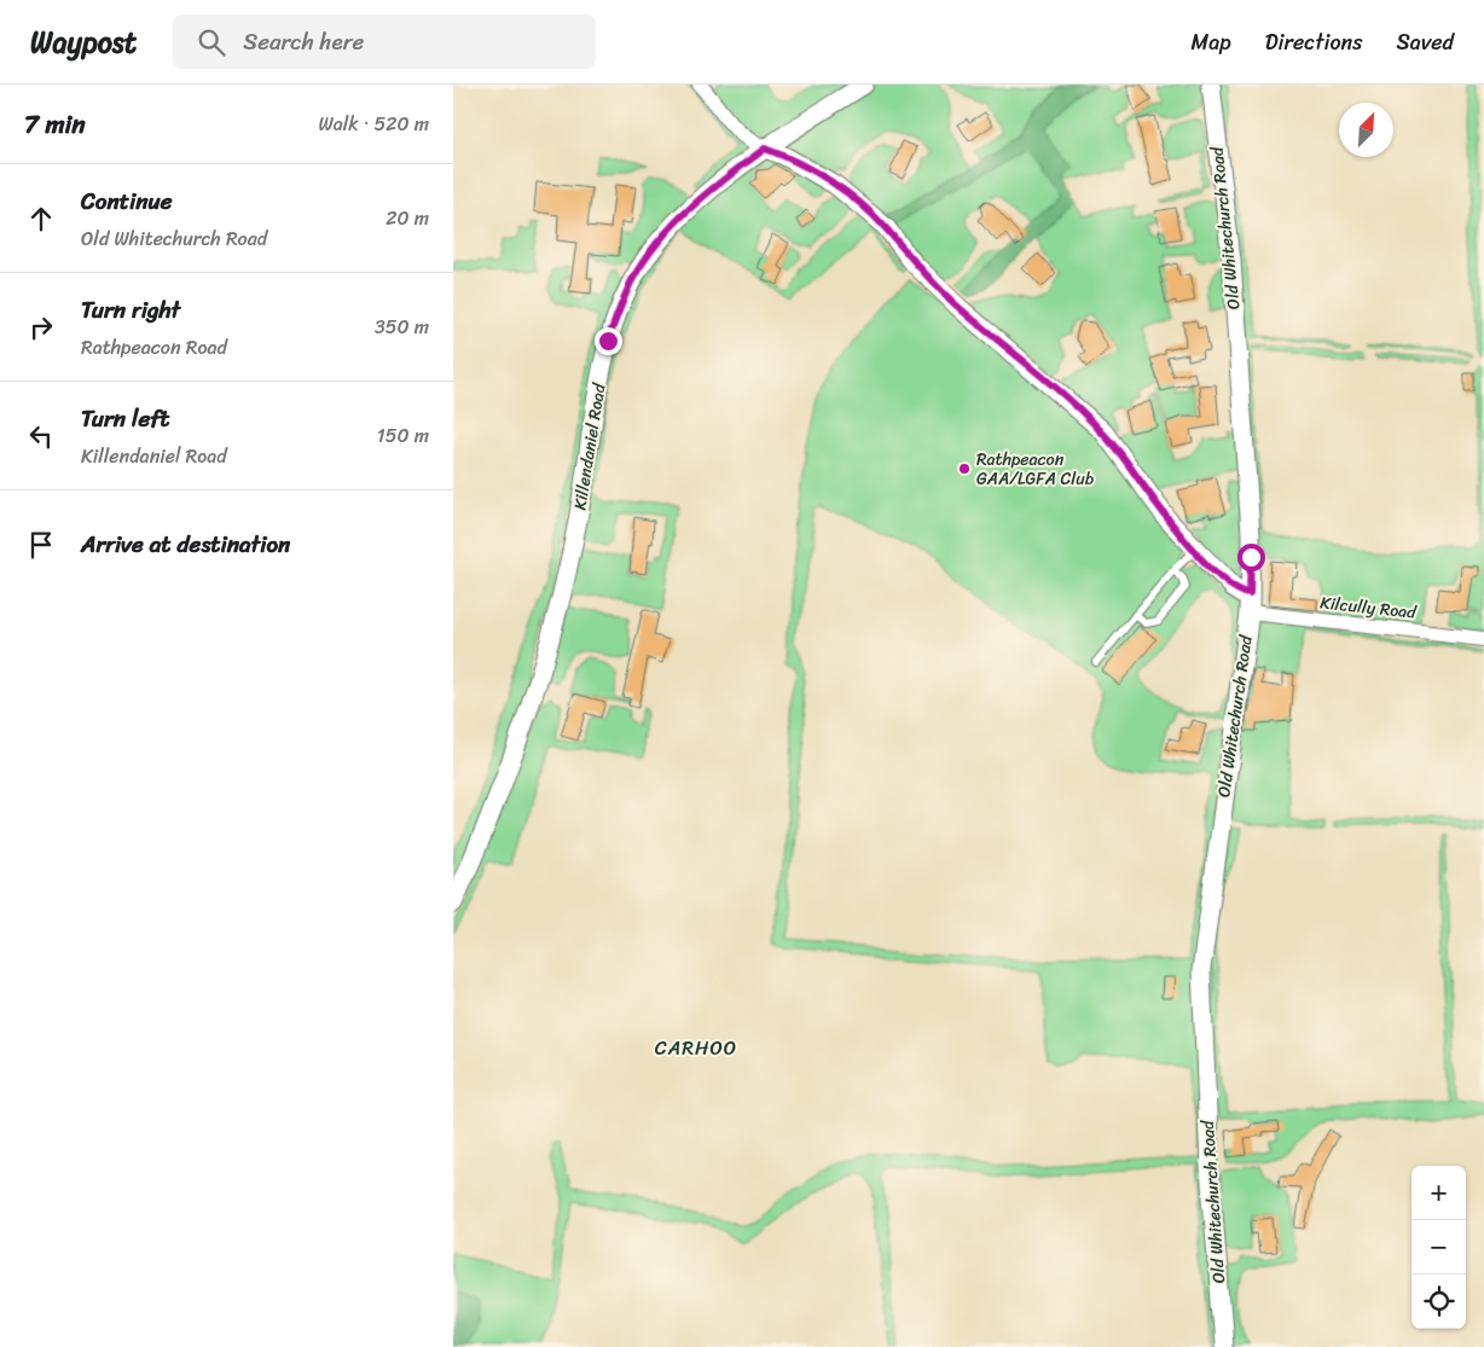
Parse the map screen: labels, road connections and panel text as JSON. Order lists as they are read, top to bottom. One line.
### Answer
{"streets":{"street":["Old Whitechurch Road","Killendaniel Road","Kilcully Road"]},"crossings":[["Old Whitechurch Road","Kilcully Road"]],"districts":["CARHOO"],"places":["Rathpeacon GAA/LGFA Club"],"north":"top right","page":{"header":"Waypost","search":"Search here","nav":["Map","Directions","Saved"],"heading":["7 min","Walk · 520 m"],"list":[["Continue","Old Whitechurch Road","20 m"],["Turn right","Rathpeacon Road","350 m"],["Turn left","Killendaniel Road","150 m"],"Arrive at destination"],"map_buttons":["+","−"]}}
